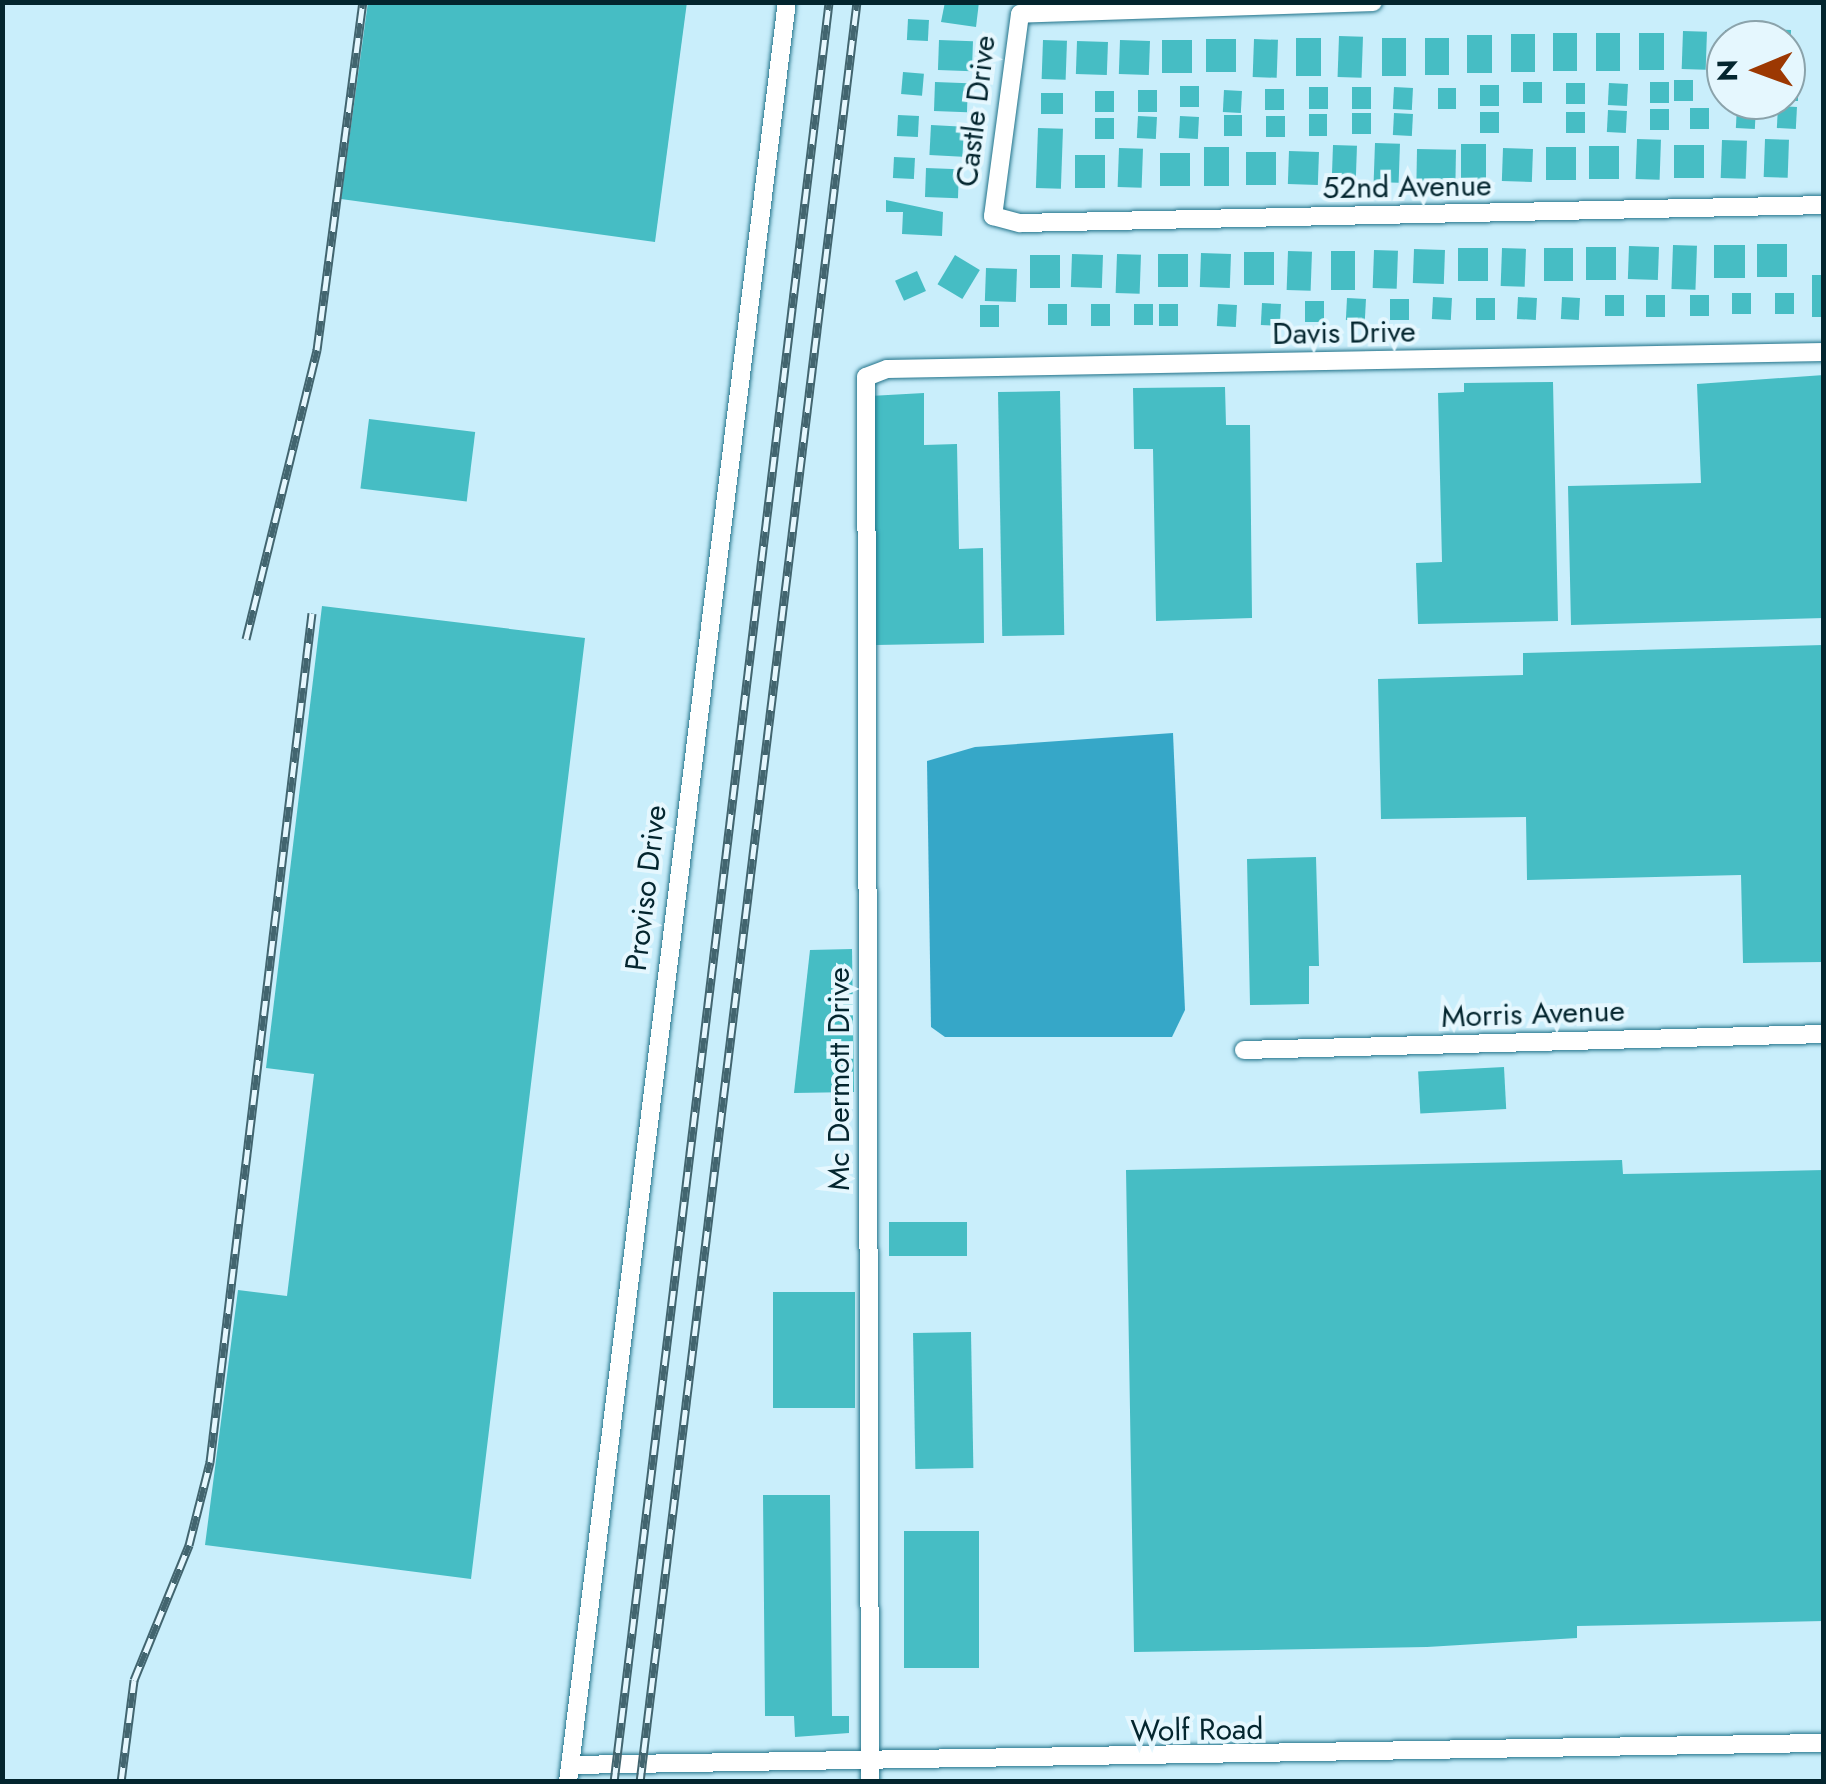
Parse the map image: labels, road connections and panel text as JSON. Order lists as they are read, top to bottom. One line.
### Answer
{"streets":{"street":["Castle Drive","52nd Avenue","Davis Drive","Proviso Drive","Morris Avenue","Mc Dermott Drive","Wolf Road"]},"crossings":[["Castle Drive","52nd Avenue"],["Davis Drive","Mc Dermott Drive"],["Proviso Drive","Wolf Road"],["Mc Dermott Drive","Wolf Road"]],"north":"left"}
